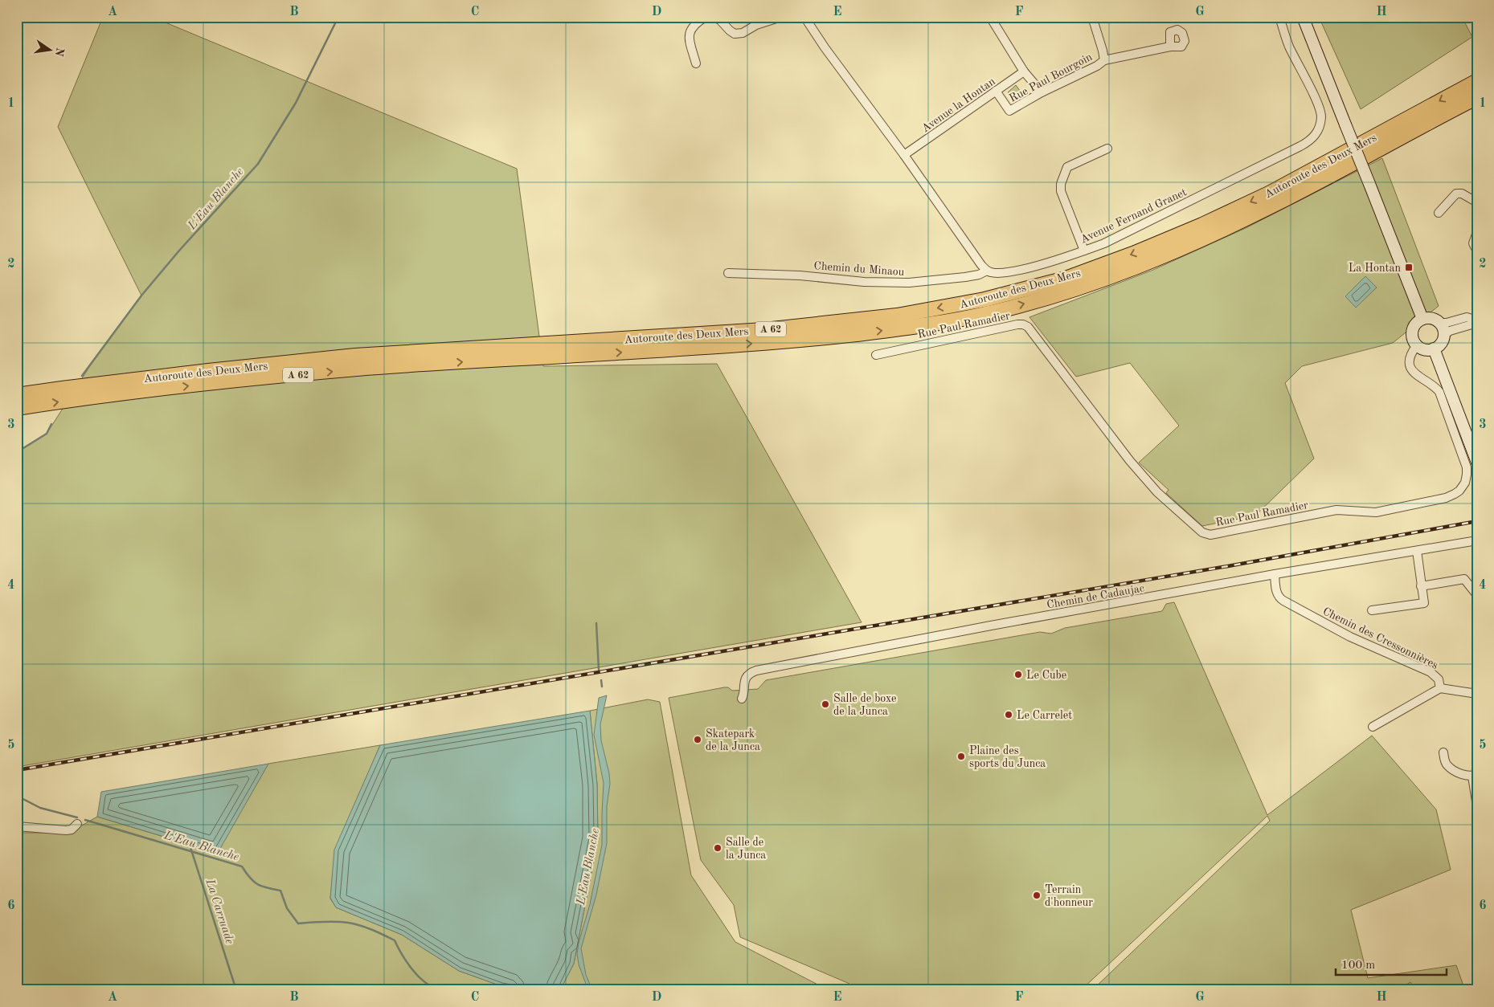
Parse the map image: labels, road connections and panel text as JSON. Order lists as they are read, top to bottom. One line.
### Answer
{"streets":{"highway":["Autoroute des Deux Mers","A 62"],"street":["Rue Paul Bourgoin","Avenue la Hontan","Avenue Fernand Granet","Chemin du Minaou","Rue Paul Ramadier","Chemin de Cadaujac","Chemin des Cressonnières"]},"crossings":[["Rue Paul Bourgoin","Avenue la Hontan"],["Avenue Fernand Granet","Chemin du Minaou"],["Chemin de Cadaujac","Chemin des Cressonnières"]],"water":["L'Eau Blanche","La Carruade"],"places":{"transit":["La Hontan"],"other":["Le Cube","Salle de boxe de la Junca","Le Carrelet","Skatepark de la Junca","Plaine des sports du Junca","Salle de la Junca","Terrain d'honneur"]},"scale_bar":"100 m","north":"right","grid":{"columns":["A","B","C","D","E","F","G","H"],"rows":["1","2","3","4","5","6"]}}
